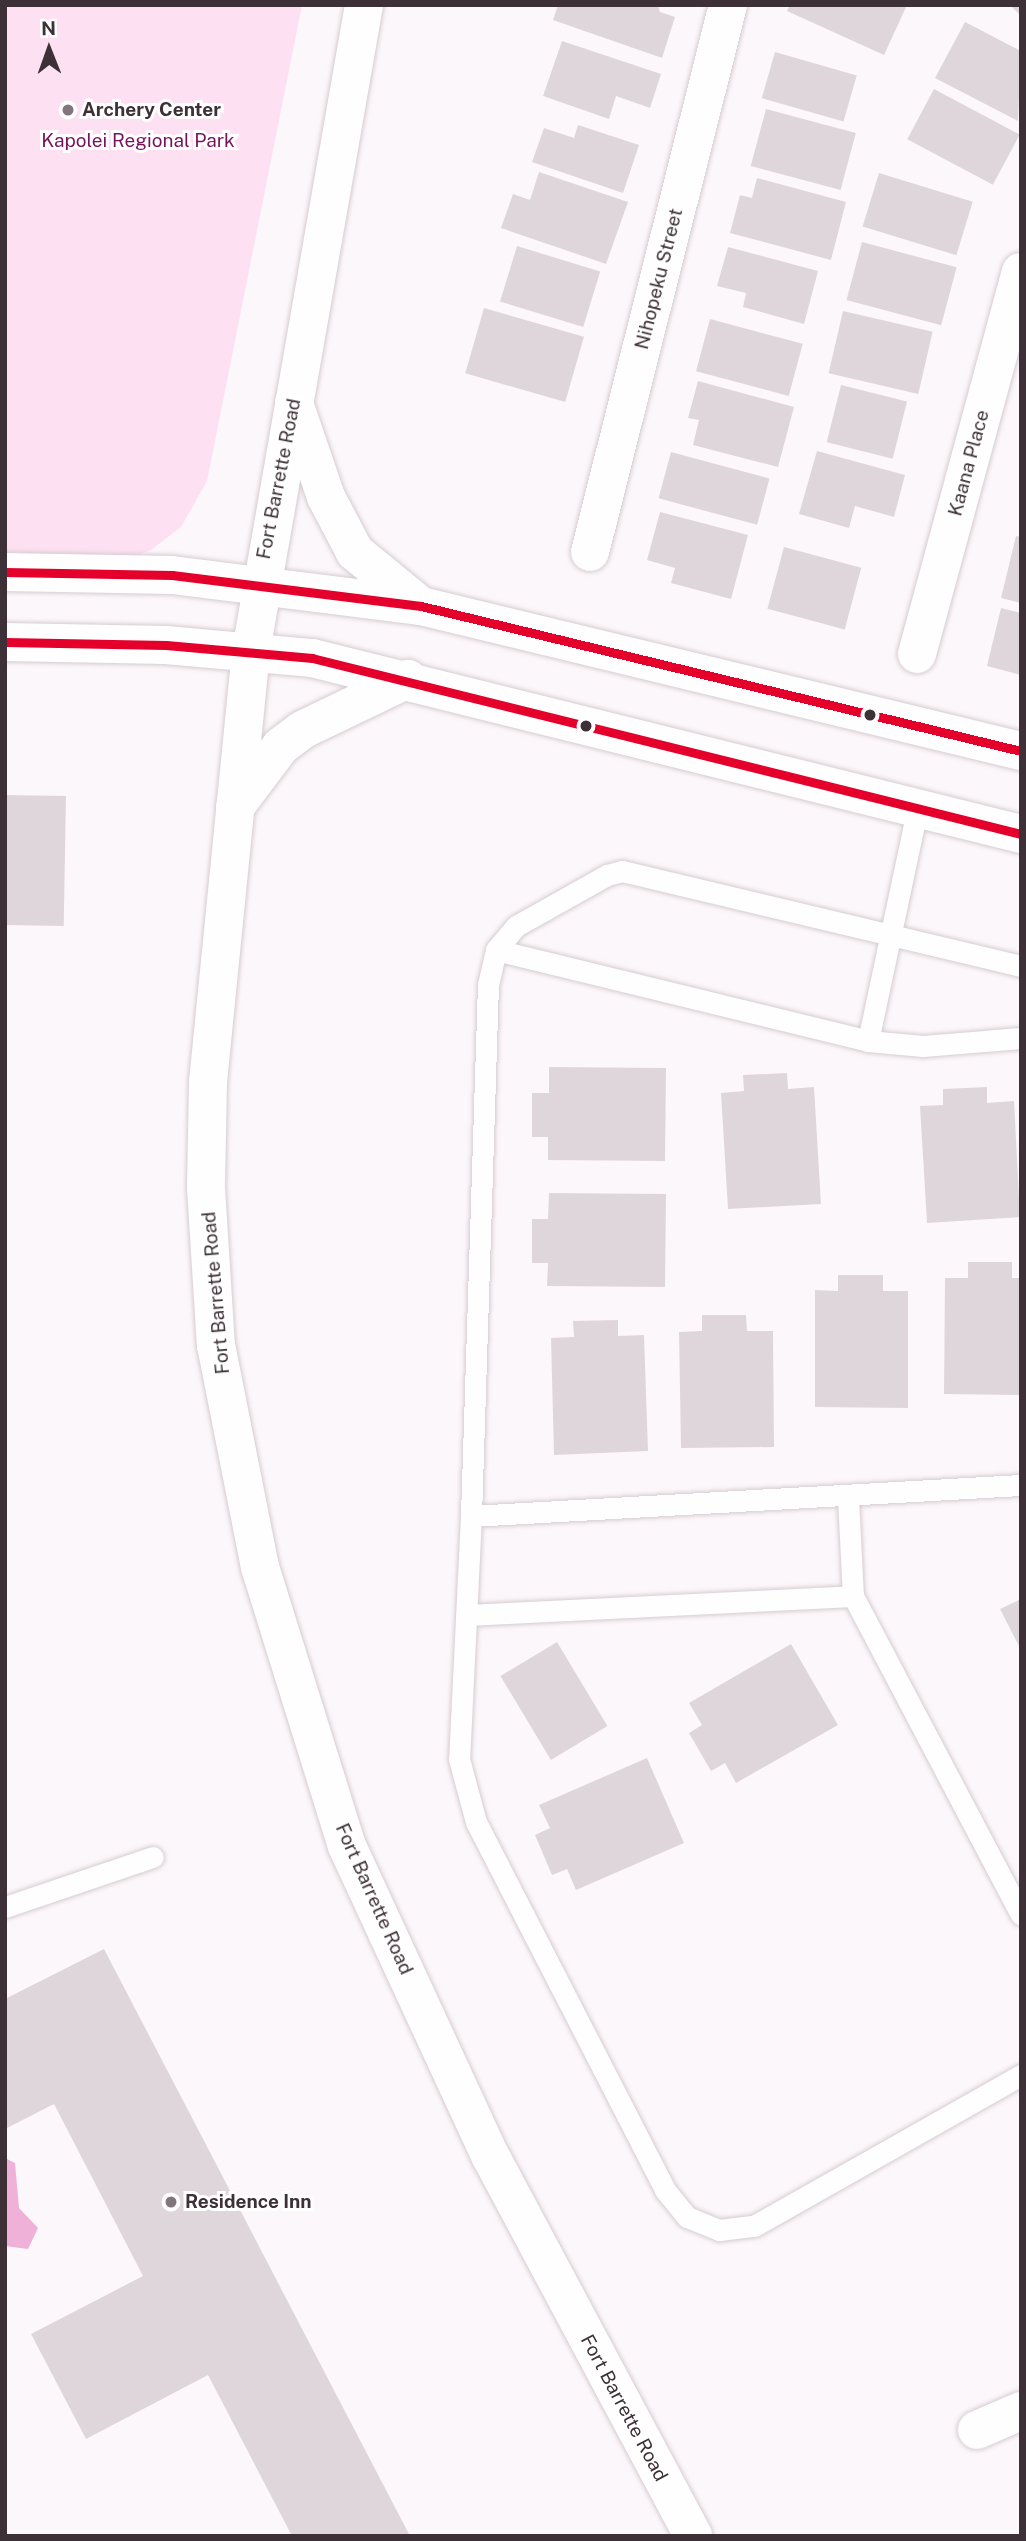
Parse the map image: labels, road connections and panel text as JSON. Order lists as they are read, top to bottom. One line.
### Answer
{"streets":{"main road":["Nihopeku Street","Kaana Place","Fort Barrette Road"]},"parks":["Kapolei Regional Park"],"places":["Archery Center","Residence Inn"],"north":"top"}
